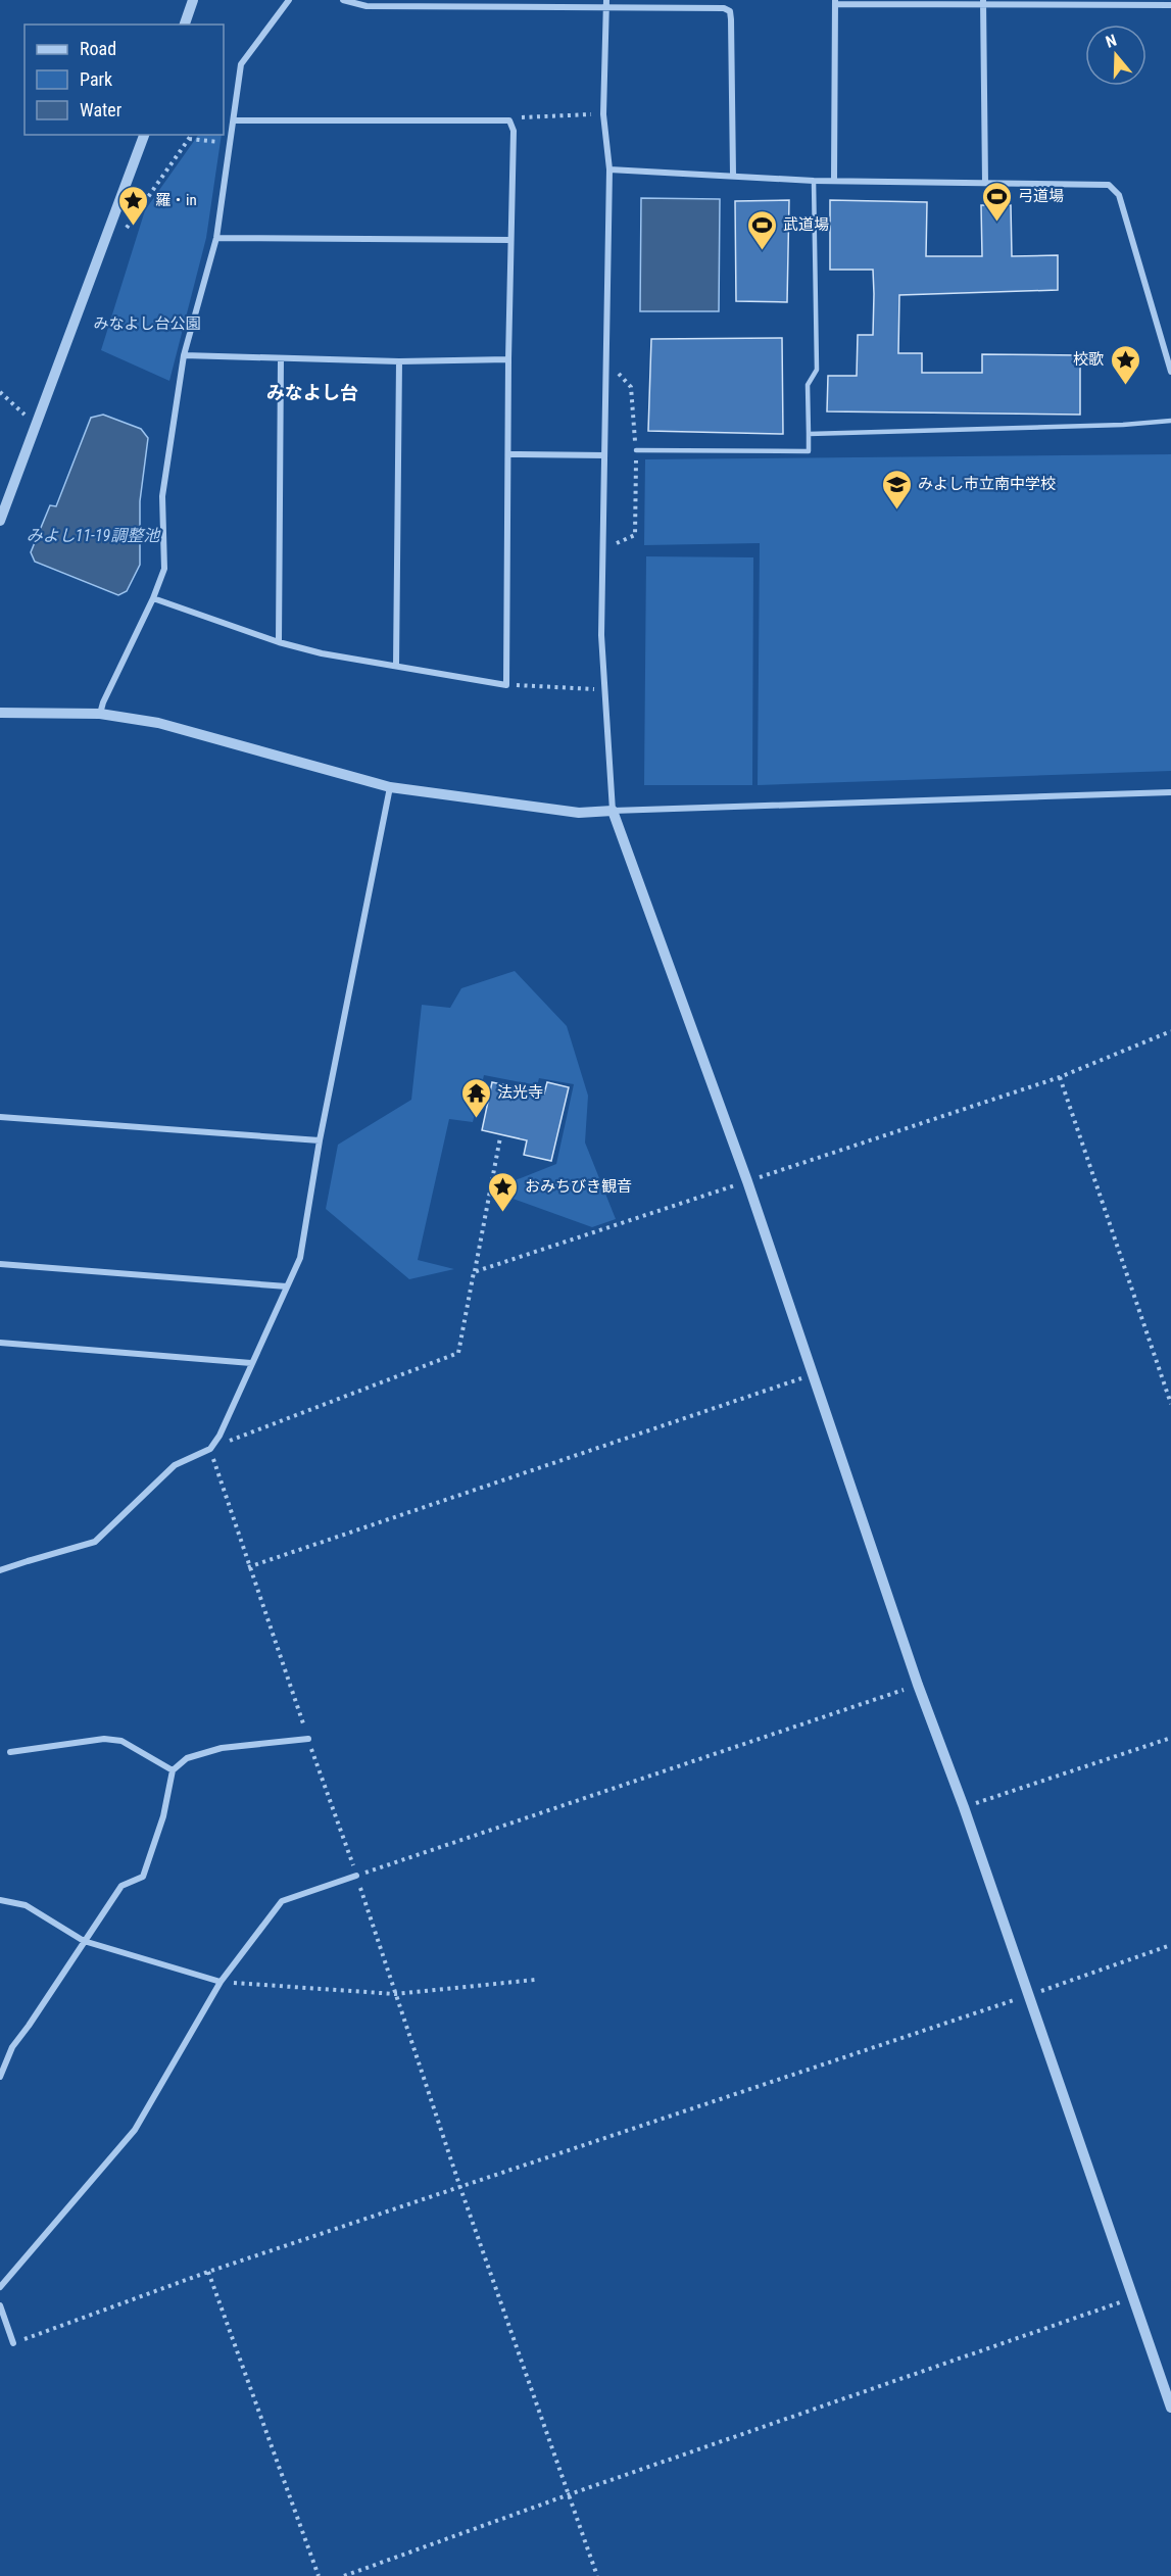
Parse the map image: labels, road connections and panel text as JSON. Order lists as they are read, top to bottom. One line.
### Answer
{"districts":["みなよし台"],"water":["みよし11-19調整池"],"parks":["みなよし台公園"],"places":{"sports":["弓道場","武道場"],"place":["羅・in","校歌","おみちびき観音"],"school or university":["みよし市立南中学校"],"temple":["法光寺"]},"legend":["Road","Park","Water"],"north":"top"}
